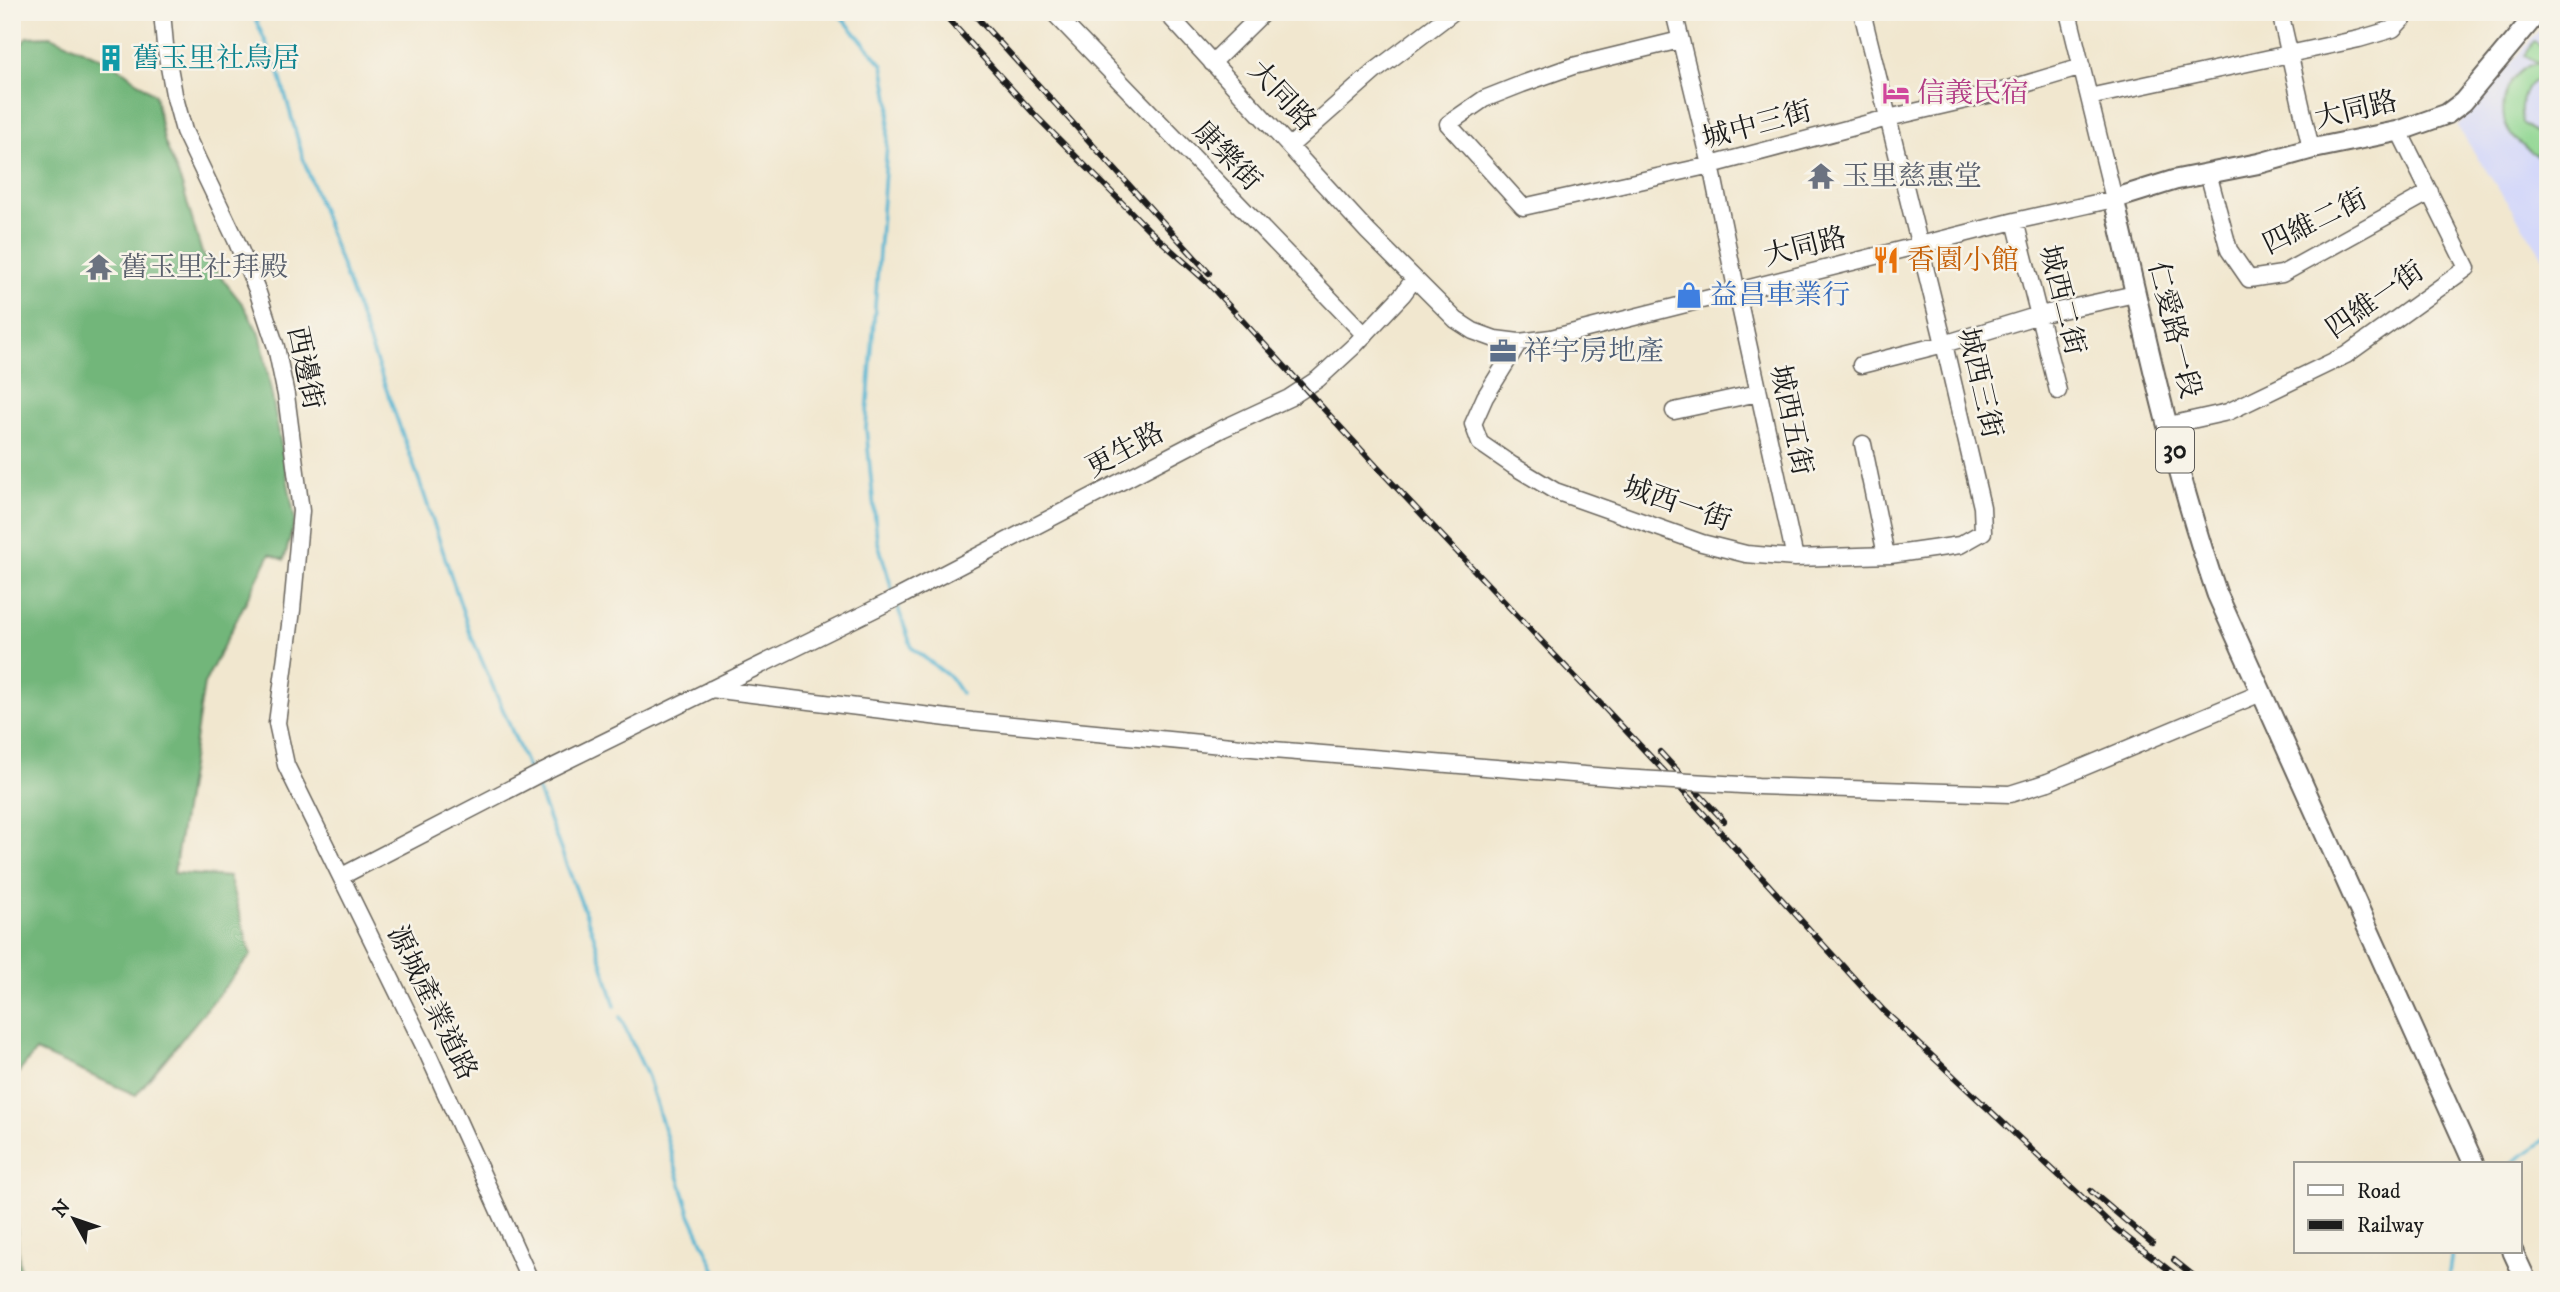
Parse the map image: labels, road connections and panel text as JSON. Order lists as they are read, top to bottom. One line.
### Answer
{"streets":{"main road":["大同路","仁愛路一段","30"],"street":["城中三街","康樂街","四維二街","城西二街","四維一街","西邊街","城西三街","城西五街","更生路","城西一街","源城產業道路"]},"crossings":[["大同路","四維二街"],["大同路","城西二街"],["大同路","四維一街"],["大同路","仁愛路一段"],["大同路","城西三街"],["大同路","城西五街"],["大同路","更生路"],["大同路","城西一街"],["城中三街","仁愛路一段"],["城中三街","城西三街"],["城中三街","城西五街"],["康樂街","更生路"],["四維二街","四維一街"],["四維一街","仁愛路一段"],["仁愛路一段","30"],["西邊街","源城產業道路"],["城西三街","城西一街"],["城西五街","城西一街"],["更生路","源城產業道路"]],"places":{"building":["舊玉里社鳥居"],"hotel":["信義民宿"],"temple":["玉里慈惠堂","舊玉里社拜殿"],"restaurant":["香園小館"],"shop":["益昌車業行"],"office":["祥宇房地產"]},"legend":["Road","Railway"],"north":"top left"}
